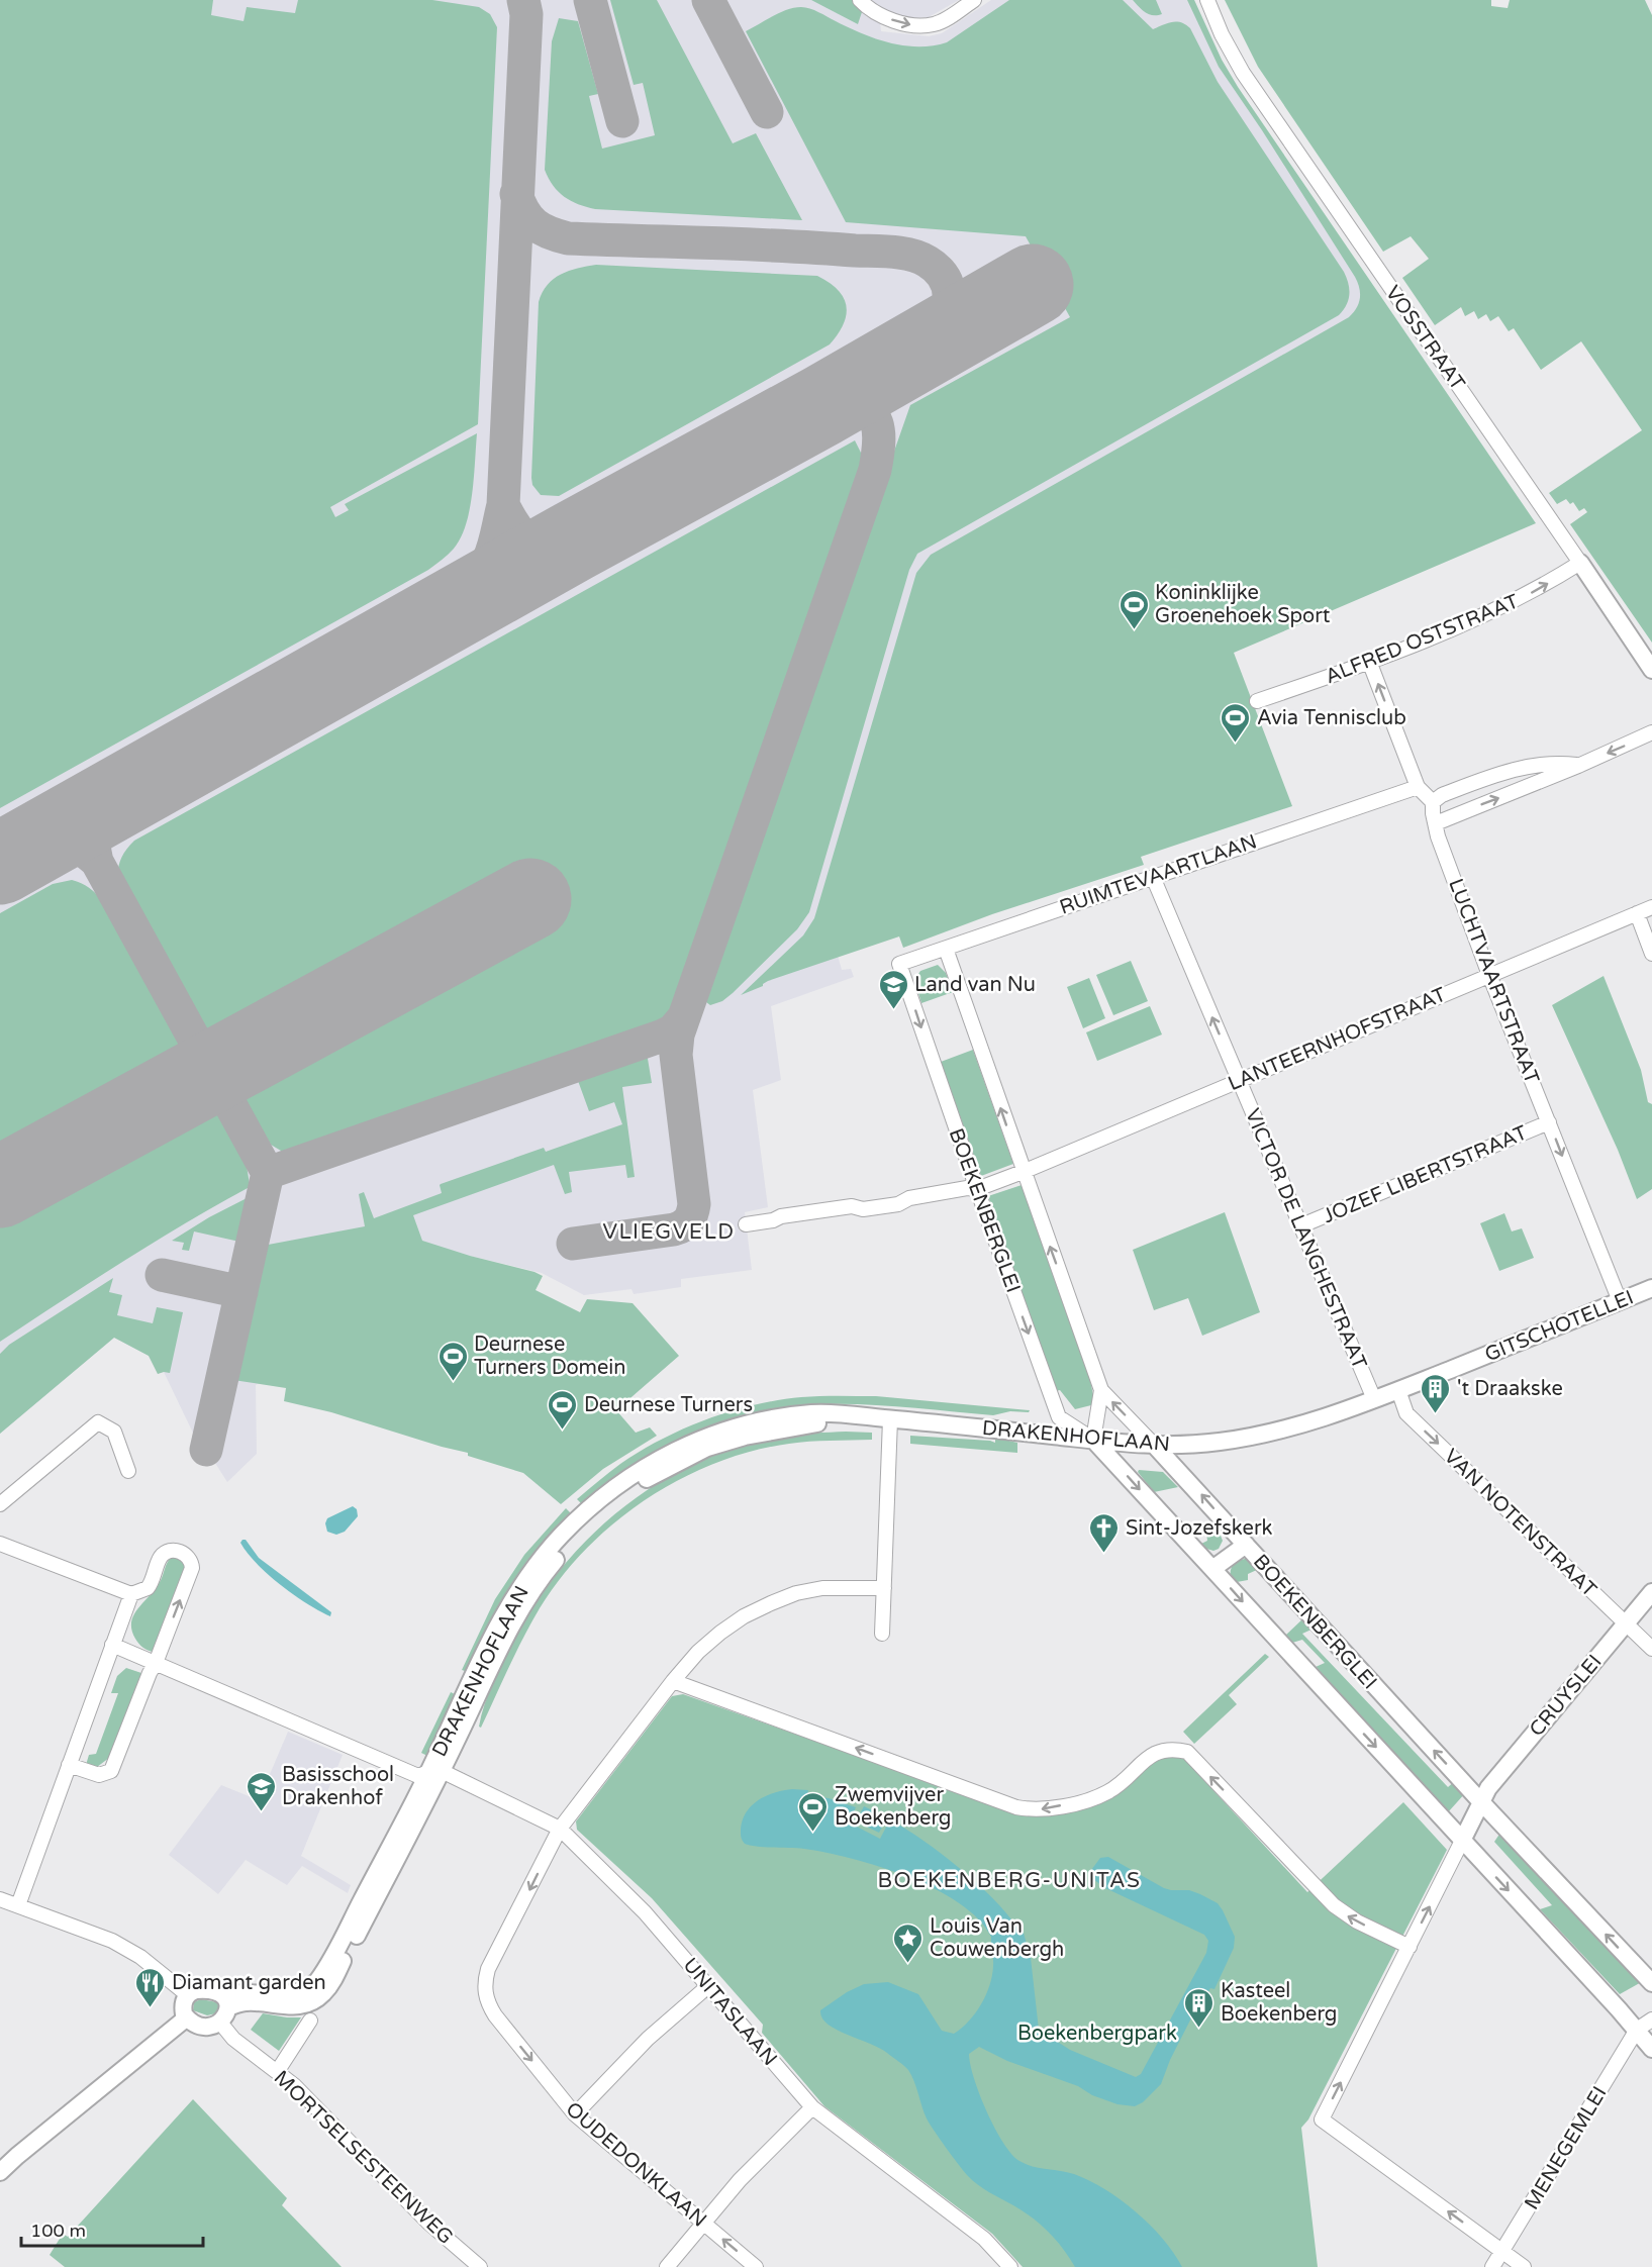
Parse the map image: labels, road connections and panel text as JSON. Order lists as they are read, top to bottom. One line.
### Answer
{"streets":{"street":["VOSSTRAAT","ALFRED OSTSTRAAT","RUIMTEVAARTLAAN","LUCHTVAARTSTRAAT","LANTEERNHOFSTRAAT","JOZEF LIBERTSTRAAT","BOEKENBERGLEI","VICTOR DE LANGHESTRAAT","GITSCHOTELLEI","DRAKENHOFLAAN","VAN NOTENSTRAAT","CRUYSLEI","UNITASLAAN","MENEGEMLEI","MORTSELSESTEENWEG","OUDEDONKLAAN"]},"crossings":[["VOSSTRAAT","ALFRED OSTSTRAAT"],["RUIMTEVAARTLAAN","BOEKENBERGLEI"],["RUIMTEVAARTLAAN","VICTOR DE LANGHESTRAAT"],["LUCHTVAARTSTRAAT","LANTEERNHOFSTRAAT"],["LUCHTVAARTSTRAAT","JOZEF LIBERTSTRAAT"],["LUCHTVAARTSTRAAT","GITSCHOTELLEI"],["LANTEERNHOFSTRAAT","BOEKENBERGLEI"],["LANTEERNHOFSTRAAT","VICTOR DE LANGHESTRAAT"],["JOZEF LIBERTSTRAAT","VICTOR DE LANGHESTRAAT"],["BOEKENBERGLEI","DRAKENHOFLAAN"],["BOEKENBERGLEI","CRUYSLEI"],["BOEKENBERGLEI","MENEGEMLEI"],["VICTOR DE LANGHESTRAAT","DRAKENHOFLAAN"],["GITSCHOTELLEI","DRAKENHOFLAAN"],["DRAKENHOFLAAN","VAN NOTENSTRAAT"],["DRAKENHOFLAAN","UNITASLAAN"],["DRAKENHOFLAAN","MORTSELSESTEENWEG"],["VAN NOTENSTRAAT","CRUYSLEI"],["UNITASLAAN","OUDEDONKLAAN"]],"one_way":["ALFRED OSTSTRAAT","LUCHTVAARTSTRAAT","VICTOR DE LANGHESTRAAT","VAN NOTENSTRAAT"],"districts":["VLIEGVELD","BOEKENBERG-UNITAS"],"parks":["Boekenbergpark"],"places":{"sports":["Koninklijke Groenehoek Sport","Avia Tennisclub","Deurnese Turners Domein","Deurnese Turners","Zwemvijver Boekenberg"],"school or university":["Land van Nu","Basisschool Drakenhof"],"building":["'t Draakske","Kasteel Boekenberg"],"church":["Sint-Jozefskerk"],"place":["Louis Van Couwenbergh"],"restaurant":["Diamant garden"]},"scale_bar":"100 m"}
